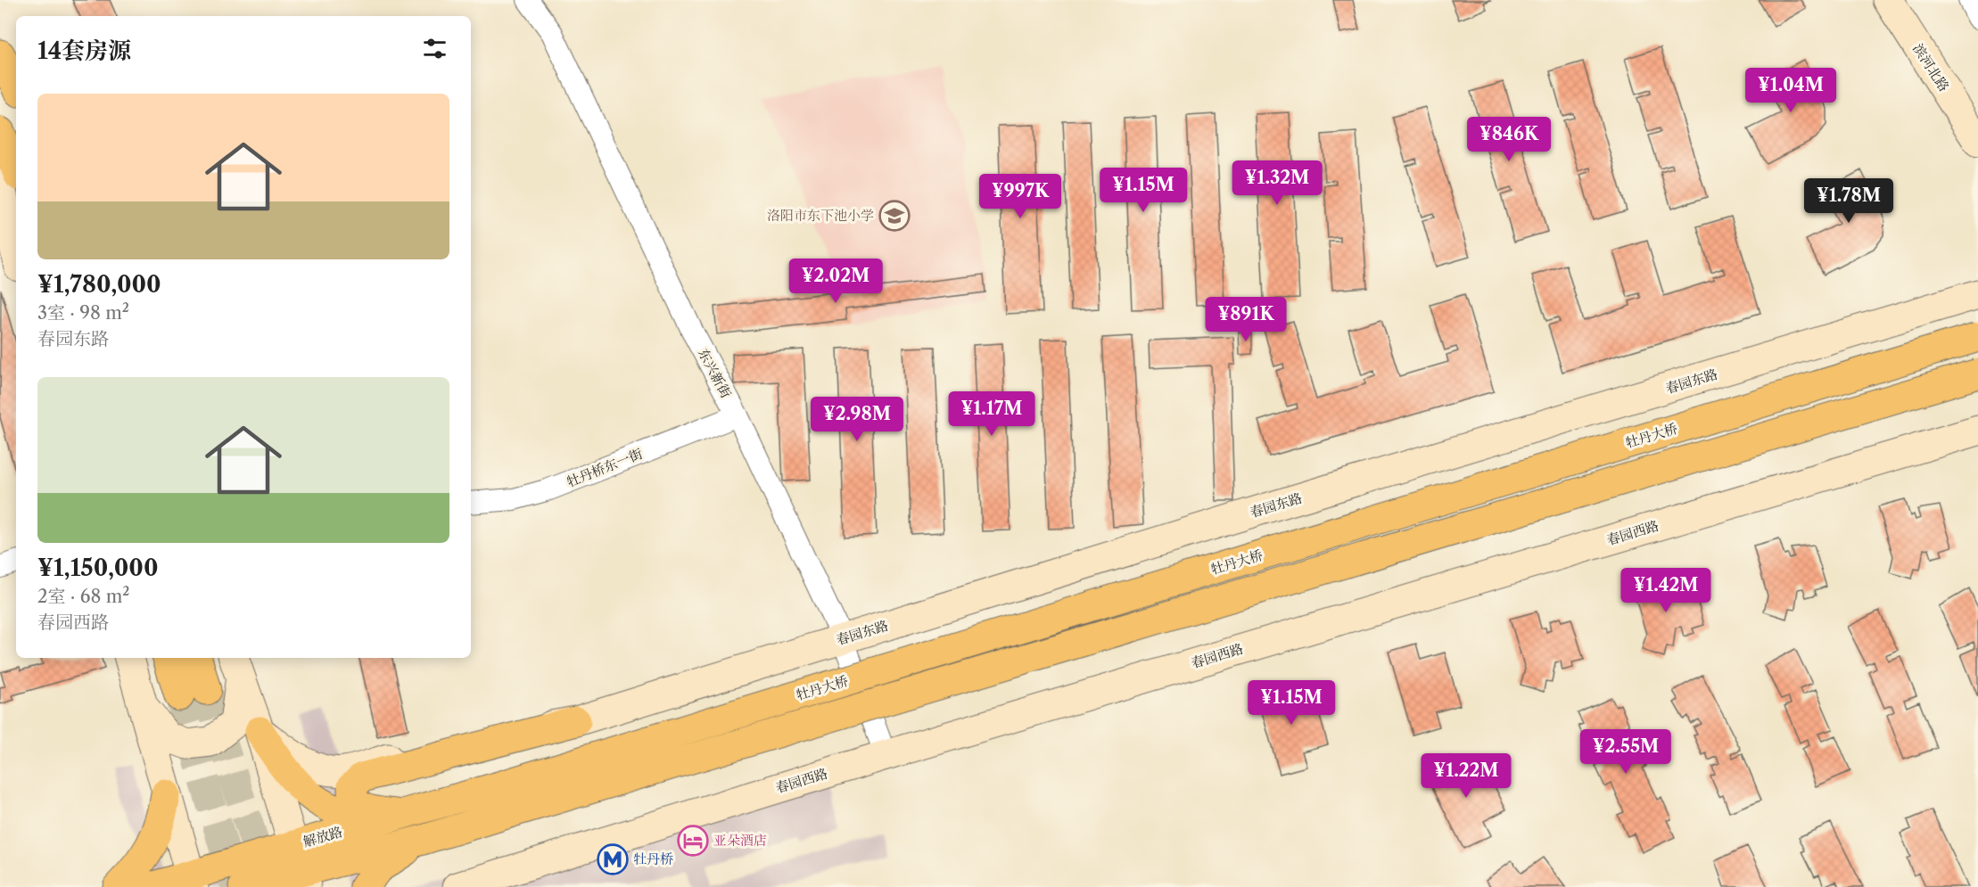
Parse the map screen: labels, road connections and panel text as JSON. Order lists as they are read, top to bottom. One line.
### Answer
{"streets":{"main road":["牡丹大桥","解放路"],"street":["滨河北路","东兴新街","春园东路","牡丹桥东一街","春园西路"]},"crossings":[["东兴新街","春园东路"],["东兴新街","牡丹桥东一街"],["东兴新街","春园西路"],["牡丹大桥","解放路"]],"places":{"school or university":["洛阳市东下池小学"],"hotel":["亚朵酒店"],"metro station":["牡丹桥"]},"page":{"heading":"14套房源","price":["¥1.04M","¥846K","¥1.32M","¥1.15M","¥997K","¥1.78M","¥2.02M","¥891K","¥1.17M","¥2.98M","¥1.42M","¥1.15M","¥2.55M","¥1.22M"],"list":[{"name":"¥1,780,000","note":"3室 · 98 m² · 春园东路"},{"name":"¥1,150,000","note":"2室 · 68 m² · 春园西路"}]}}
